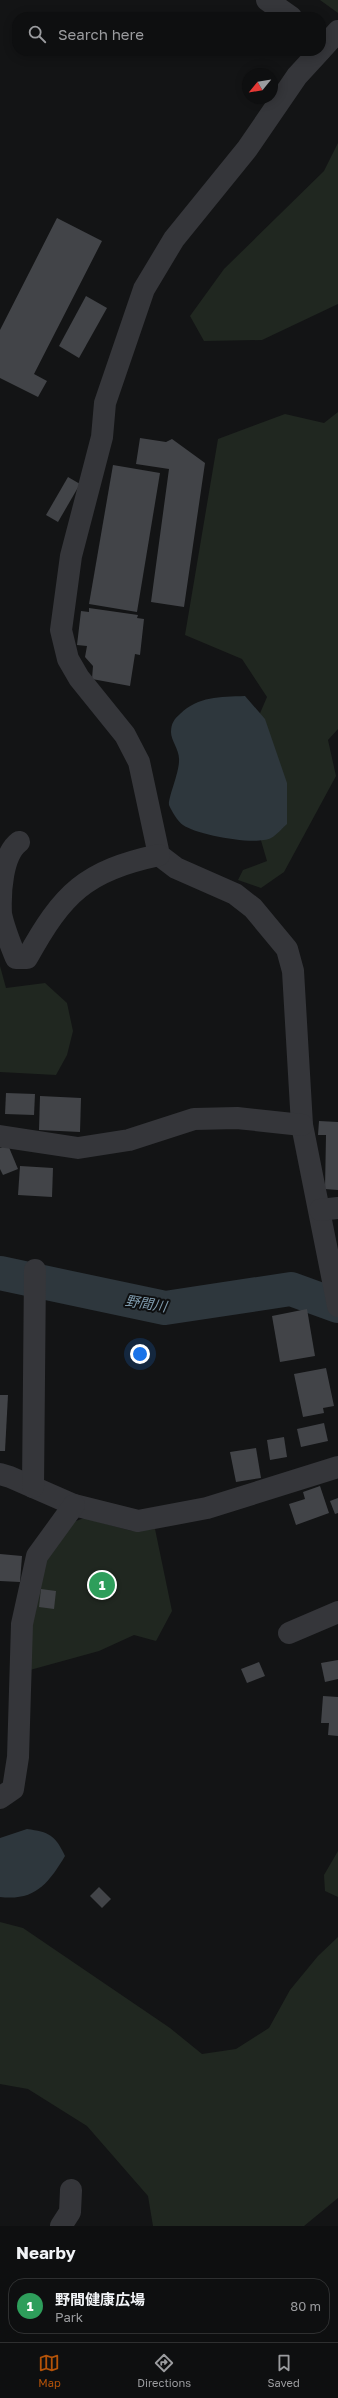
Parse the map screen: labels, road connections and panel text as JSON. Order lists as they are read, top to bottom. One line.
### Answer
{"water":["野間川"],"north":"bottom left","page":{"search":"Search here","pins":"1","heading":"Nearby","list":[{"mark":"1","name":"野間健康広場","note":"Park","value":"80 m"}],"nav":["Map","Directions","Saved"]}}
